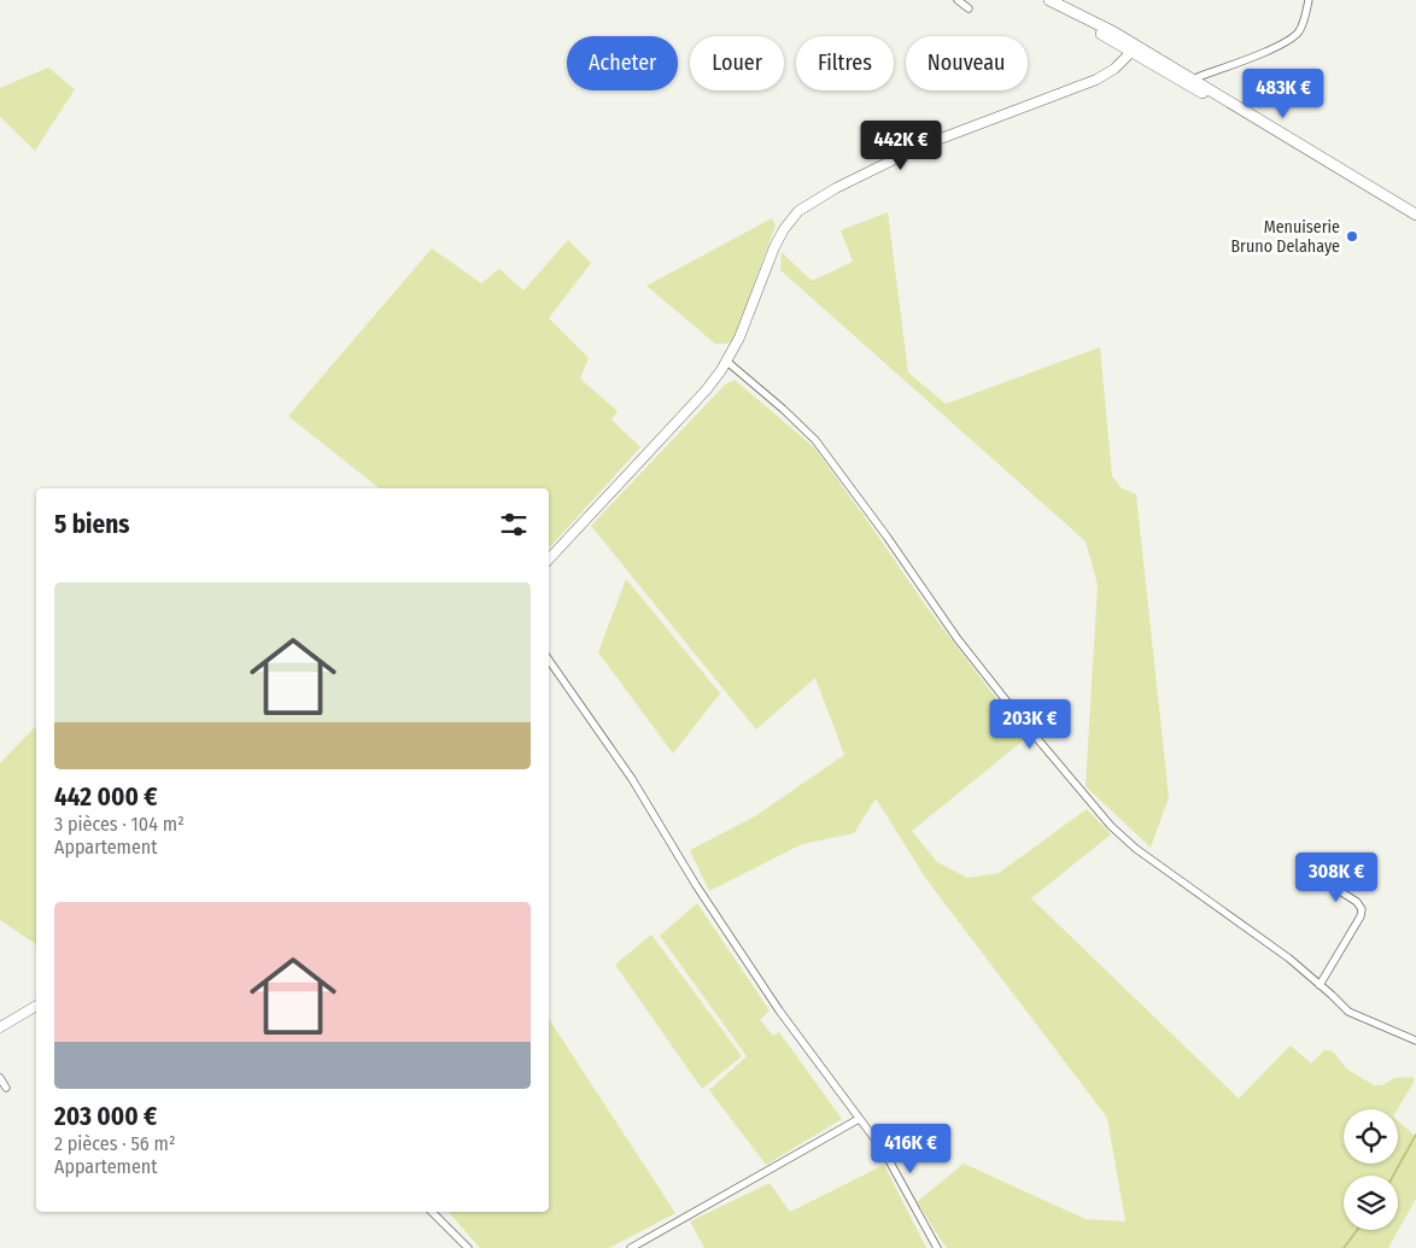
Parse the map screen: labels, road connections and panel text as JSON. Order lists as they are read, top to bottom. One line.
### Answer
{"places":["Menuiserie Bruno Delahaye"],"page":{"chip":["Acheter","Louer","Filtres","Nouveau"],"price":["483K €","442K €","203K €","308K €","416K €"],"heading":"5 biens","list":[{"name":"442 000 €","note":"3 pièces · 104 m² · Appartement"},{"name":"203 000 €","note":"2 pièces · 56 m² · Appartement"}]}}
